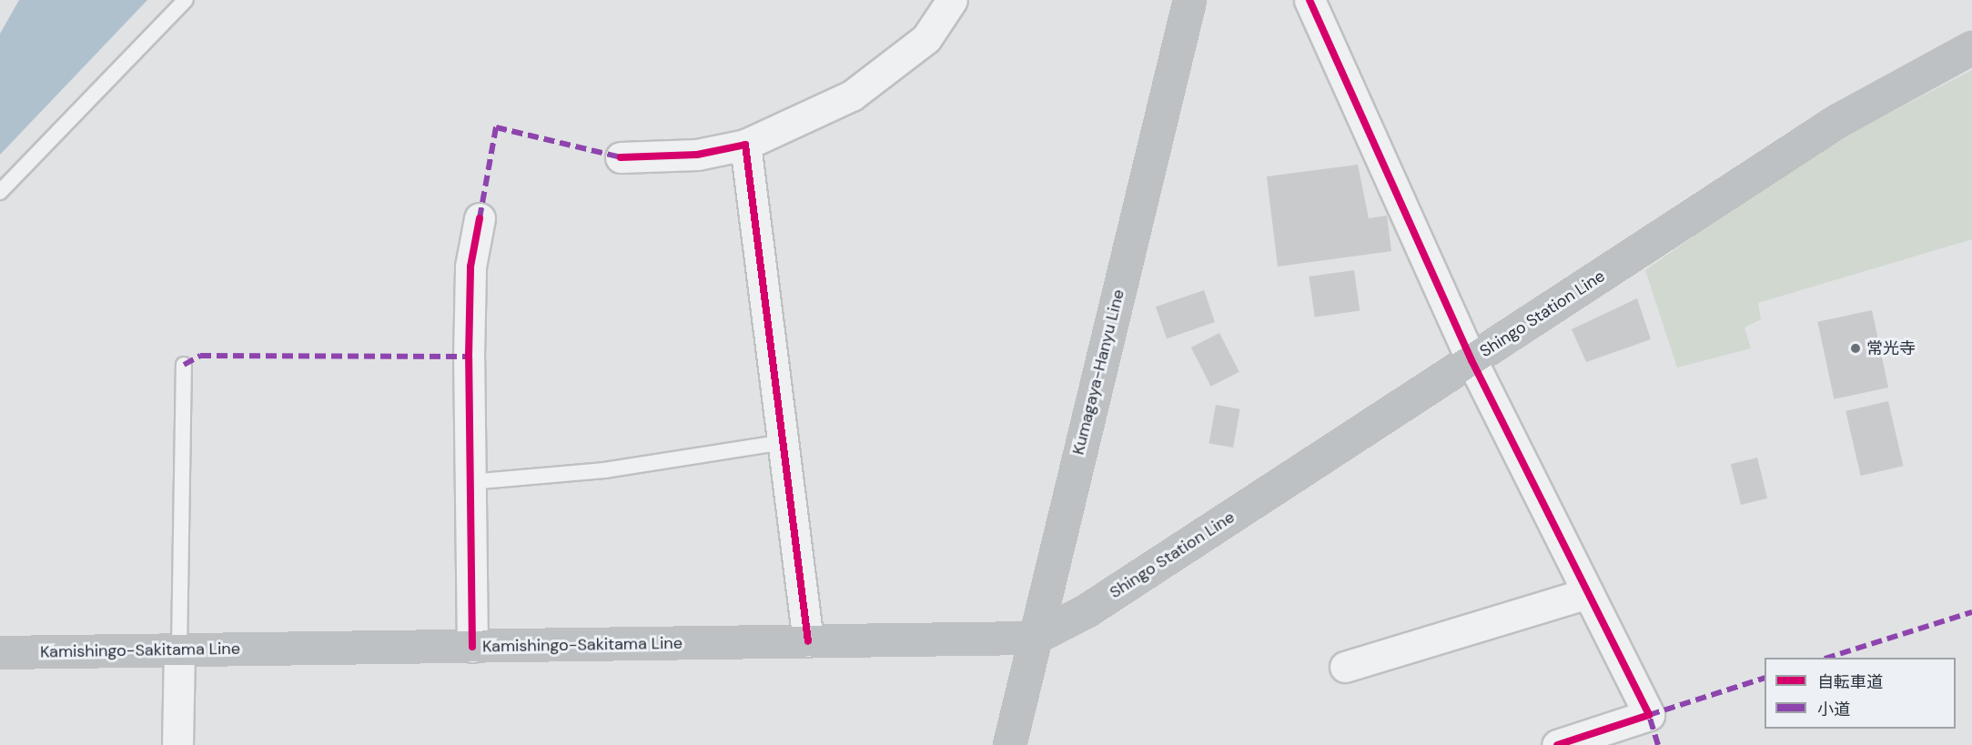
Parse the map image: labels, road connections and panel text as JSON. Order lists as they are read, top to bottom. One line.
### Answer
{"streets":{"main road":["Shingo Station Line","Kumagaya-Hanyu Line","Kamishingo-Sakitama Line"]},"crossings":[["Shingo Station Line","Kumagaya-Hanyu Line"],["Shingo Station Line","Kamishingo-Sakitama Line"],["Kumagaya-Hanyu Line","Kamishingo-Sakitama Line"]],"places":["常光寺"],"legend":["自転車道","小道"]}
